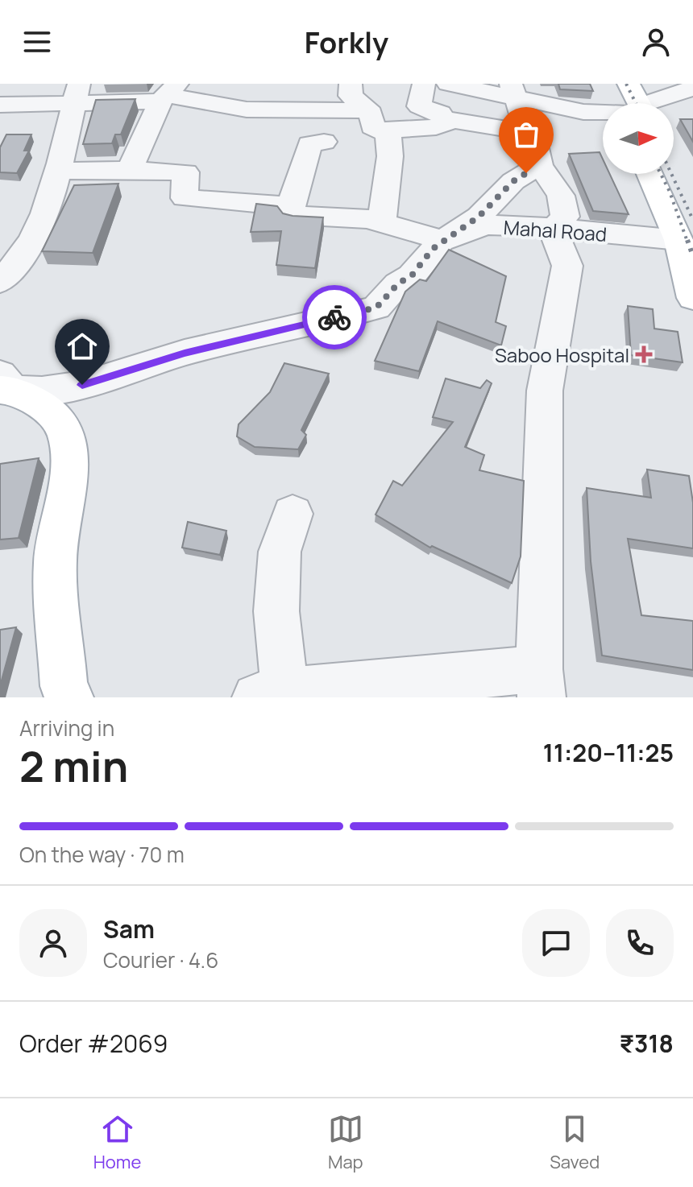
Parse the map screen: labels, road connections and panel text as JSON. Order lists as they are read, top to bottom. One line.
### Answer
{"streets":{"street":["Mahal Road"]},"places":{"health":["Saboo Hospital"]},"north":"right","page":{"header":"Forkly","heading":["2 min","Arriving in","11:20–11:25"],"panel":["Sam","Courier · 4.6","Order #2069","₹318"],"bar":"On the way · 70 m","tabs":["Home","Map","Saved"]}}
